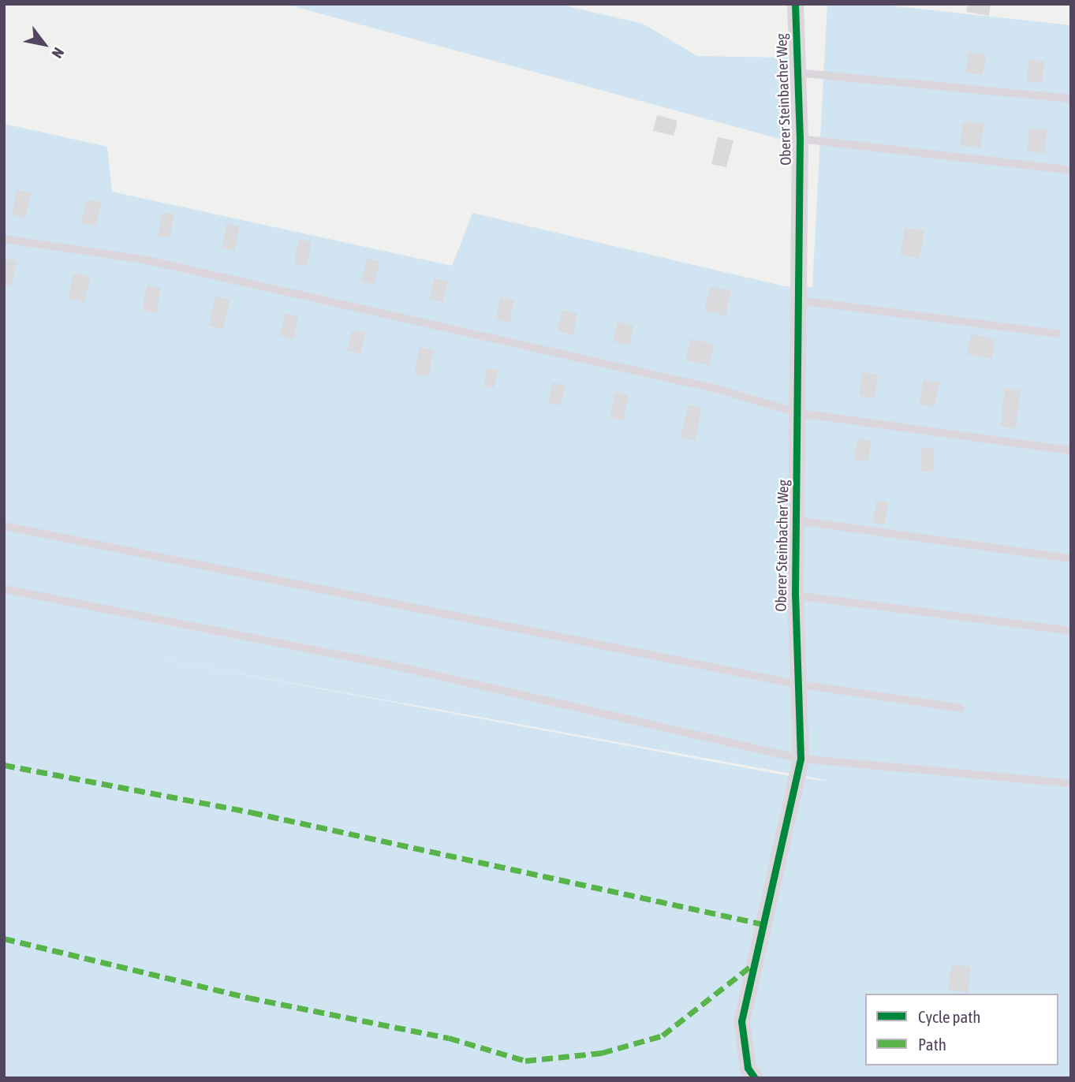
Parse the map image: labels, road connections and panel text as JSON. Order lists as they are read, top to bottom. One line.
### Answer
{"streets":{"street":["Oberer Steinbacher Weg"]},"legend":["Cycle path","Path"],"north":"bottom right"}
